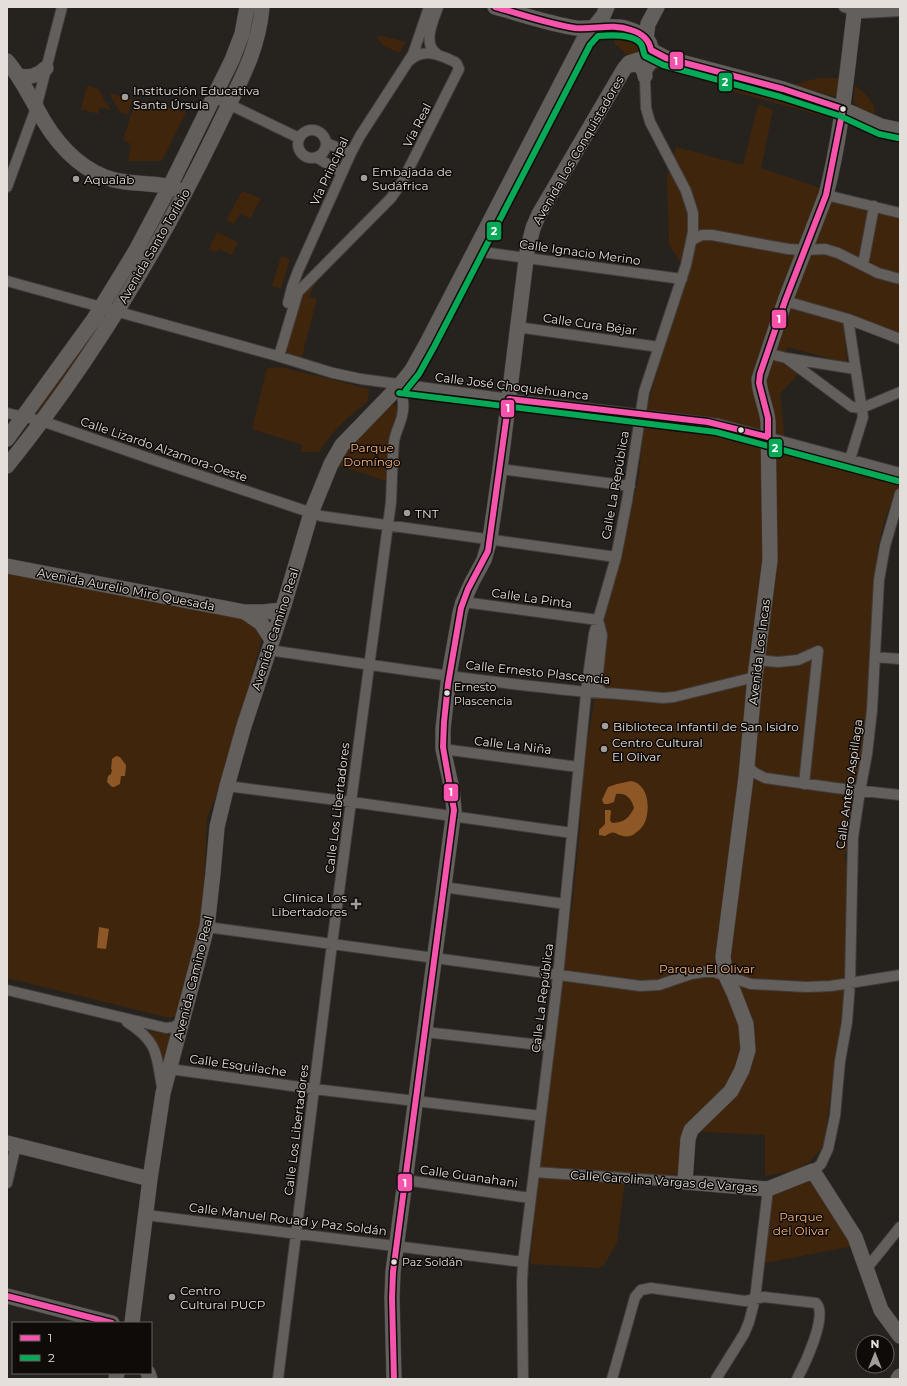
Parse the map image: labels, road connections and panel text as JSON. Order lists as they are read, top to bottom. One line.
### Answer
{"streets":{"street":["Vía Real","Avenida Los Conquistadores","Vía Principal","Avenida Santo Toribio","Calle Ignacio Merino","Calle Cura Béjar","Calle José Choquehuanca","Calle Lizardo Alzamora-Oeste","Calle La República","Avenida Aurelio Miró Quesada","Calle La Pinta","Avenida Camino Real","Avenida Los Incas","Calle Ernesto Plascencia","Calle La Niña","Calle Antero Aspillaga","Calle Los Libertadores","Calle Esquilache","Calle Guanahani","Calle Carolina Vargas de Vargas","Calle Manuel Rouad y Paz Soldán"]},"crossings":[["Vía Real","Vía Principal"],["Vía Real","Calle José Choquehuanca"],["Avenida Los Conquistadores","Calle Ignacio Merino"],["Avenida Los Conquistadores","Calle Cura Béjar"],["Avenida Los Conquistadores","Calle José Choquehuanca"],["Avenida Los Conquistadores","Calle Lizardo Alzamora-Oeste"],["Avenida Los Conquistadores","Calle La Pinta"],["Avenida Los Conquistadores","Calle Ernesto Plascencia"],["Avenida Los Conquistadores","Calle La Niña"],["Avenida Los Conquistadores","Calle Esquilache"],["Avenida Los Conquistadores","Calle Guanahani"],["Avenida Los Conquistadores","Calle Manuel Rouad y Paz Soldán"],["Vía Principal","Calle José Choquehuanca"],["Avenida Santo Toribio","Calle José Choquehuanca"],["Avenida Santo Toribio","Calle Lizardo Alzamora-Oeste"],["Calle Ignacio Merino","Calle La República"],["Calle Ignacio Merino","Avenida Camino Real"],["Calle Cura Béjar","Calle La República"],["Calle José Choquehuanca","Calle La República"],["Calle José Choquehuanca","Avenida Camino Real"],["Calle José Choquehuanca","Avenida Los Incas"],["Calle José Choquehuanca","Calle Los Libertadores"],["Calle Lizardo Alzamora-Oeste","Calle La República"],["Calle Lizardo Alzamora-Oeste","Avenida Camino Real"],["Calle Lizardo Alzamora-Oeste","Calle Los Libertadores"],["Calle La República","Calle La Pinta"],["Calle La República","Calle Ernesto Plascencia"],["Calle La República","Calle La Niña"],["Calle La República","Calle Esquilache"],["Calle La República","Calle Guanahani"],["Calle La República","Calle Carolina Vargas de Vargas"],["Calle La República","Calle Manuel Rouad y Paz Soldán"],["Avenida Aurelio Miró Quesada","Avenida Camino Real"],["Avenida Aurelio Miró Quesada","Calle Ernesto Plascencia"],["Avenida Camino Real","Calle Ernesto Plascencia"],["Avenida Camino Real","Calle Los Libertadores"],["Avenida Camino Real","Calle Esquilache"],["Avenida Camino Real","Calle Manuel Rouad y Paz Soldán"],["Avenida Los Incas","Calle Ernesto Plascencia"],["Avenida Los Incas","Calle Carolina Vargas de Vargas"],["Calle Ernesto Plascencia","Calle Los Libertadores"],["Calle Antero Aspillaga","Calle Carolina Vargas de Vargas"],["Calle Los Libertadores","Calle Esquilache"],["Calle Los Libertadores","Calle Manuel Rouad y Paz Soldán"]],"parks":["Parque Domíngo","Parque El Olivar","Parque del Olivar"],"places":{"other":["Institución Educativa Santa Úrsula","Embajada de Sudáfrica","Aqualab","TNT","Ernesto Plascencia","Biblioteca Infantil de San Isidro","Centro Cultural El Olivar","Paz Soldán","Centro Cultural PUCP"],"health":["Clínica Los Libertadores"]},"lines":["transit line 1","transit line 2"],"legend":["1","2"],"north":"top"}
